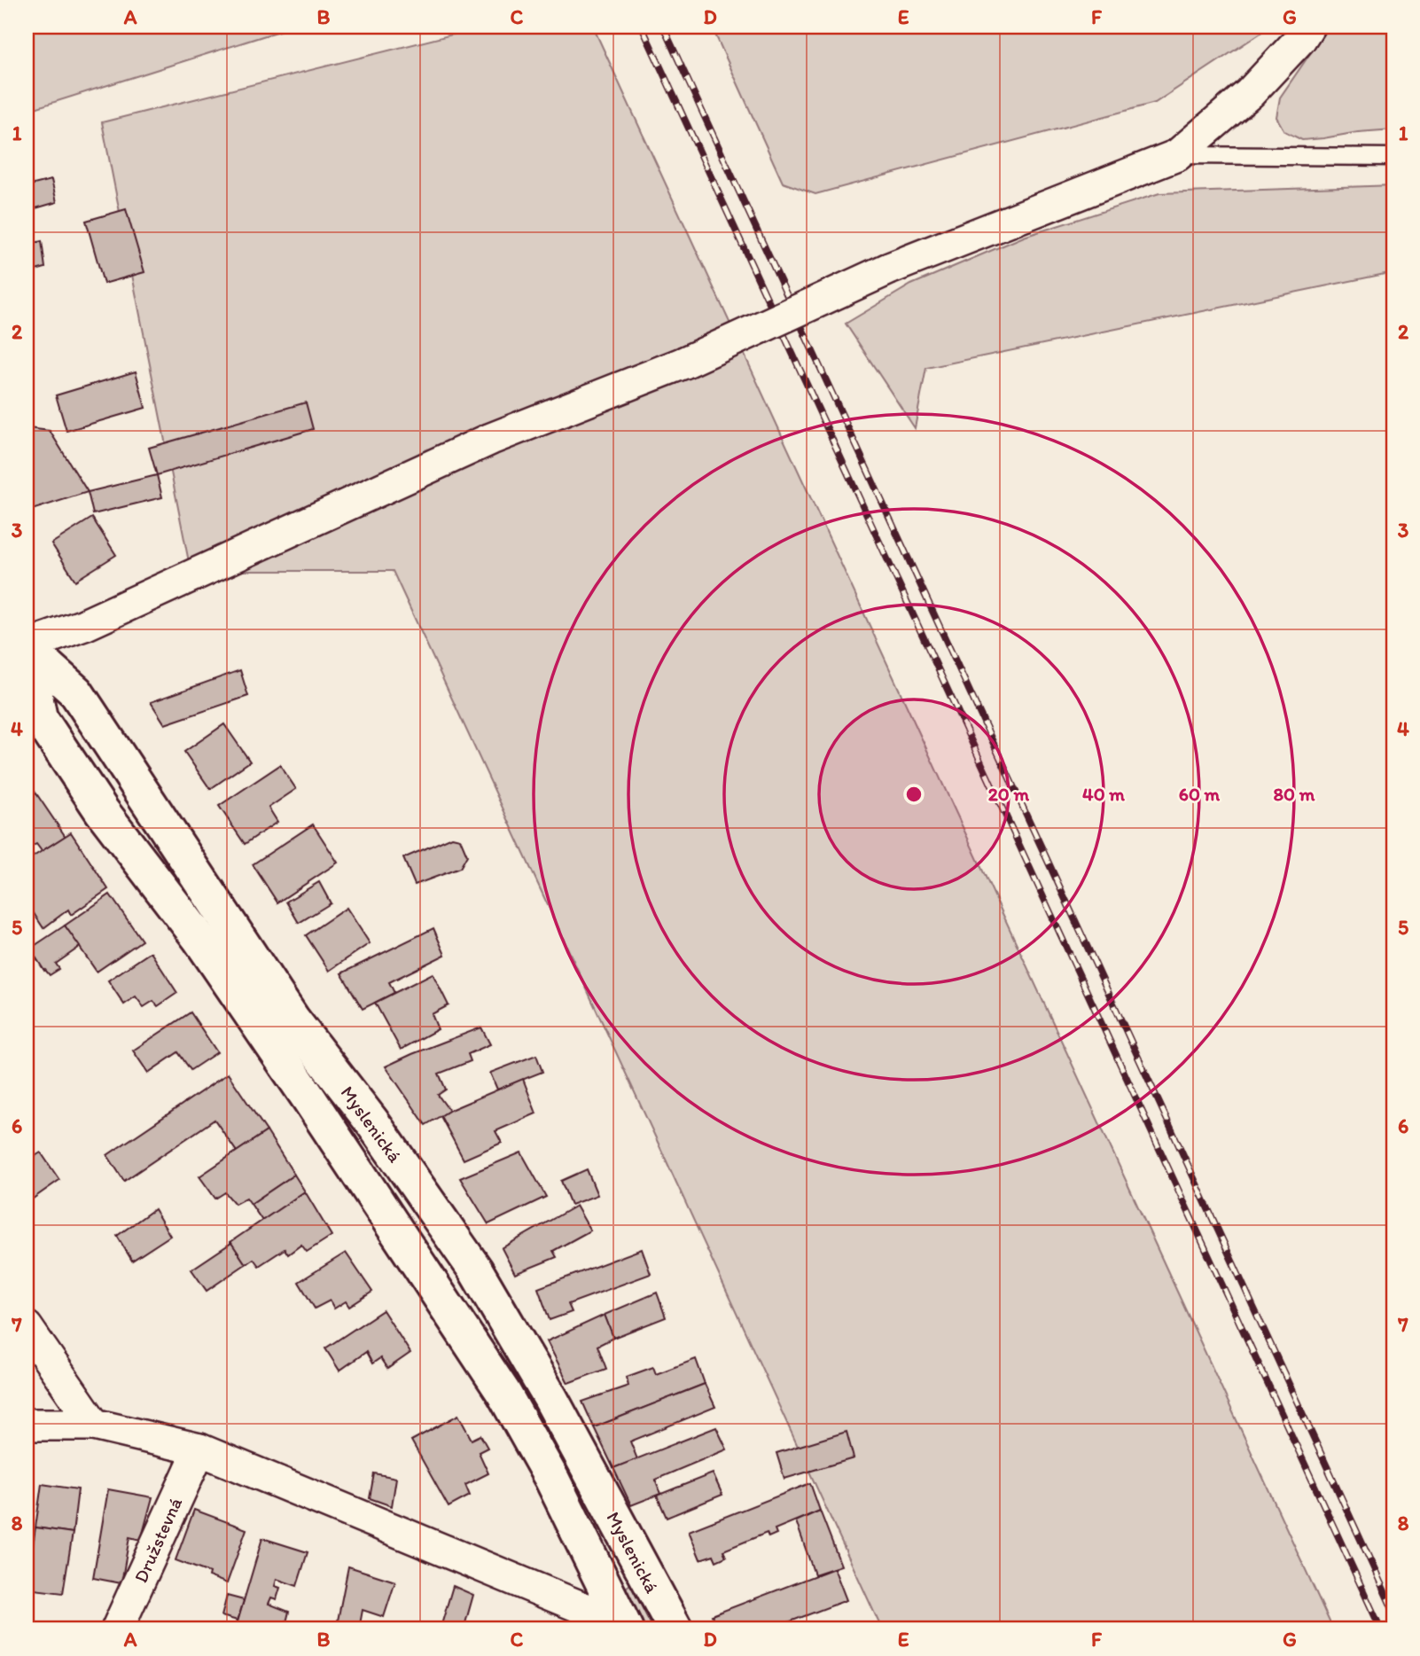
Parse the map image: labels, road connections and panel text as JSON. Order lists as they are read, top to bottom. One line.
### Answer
{"streets":{"main road":["Myslenická"],"street":["Družstevná"]},"grid":{"columns":["A","B","C","D","E","F","G"],"rows":["1","2","3","4","5","6","7","8"]},"rings":["20 m","40 m","60 m","80 m"]}
